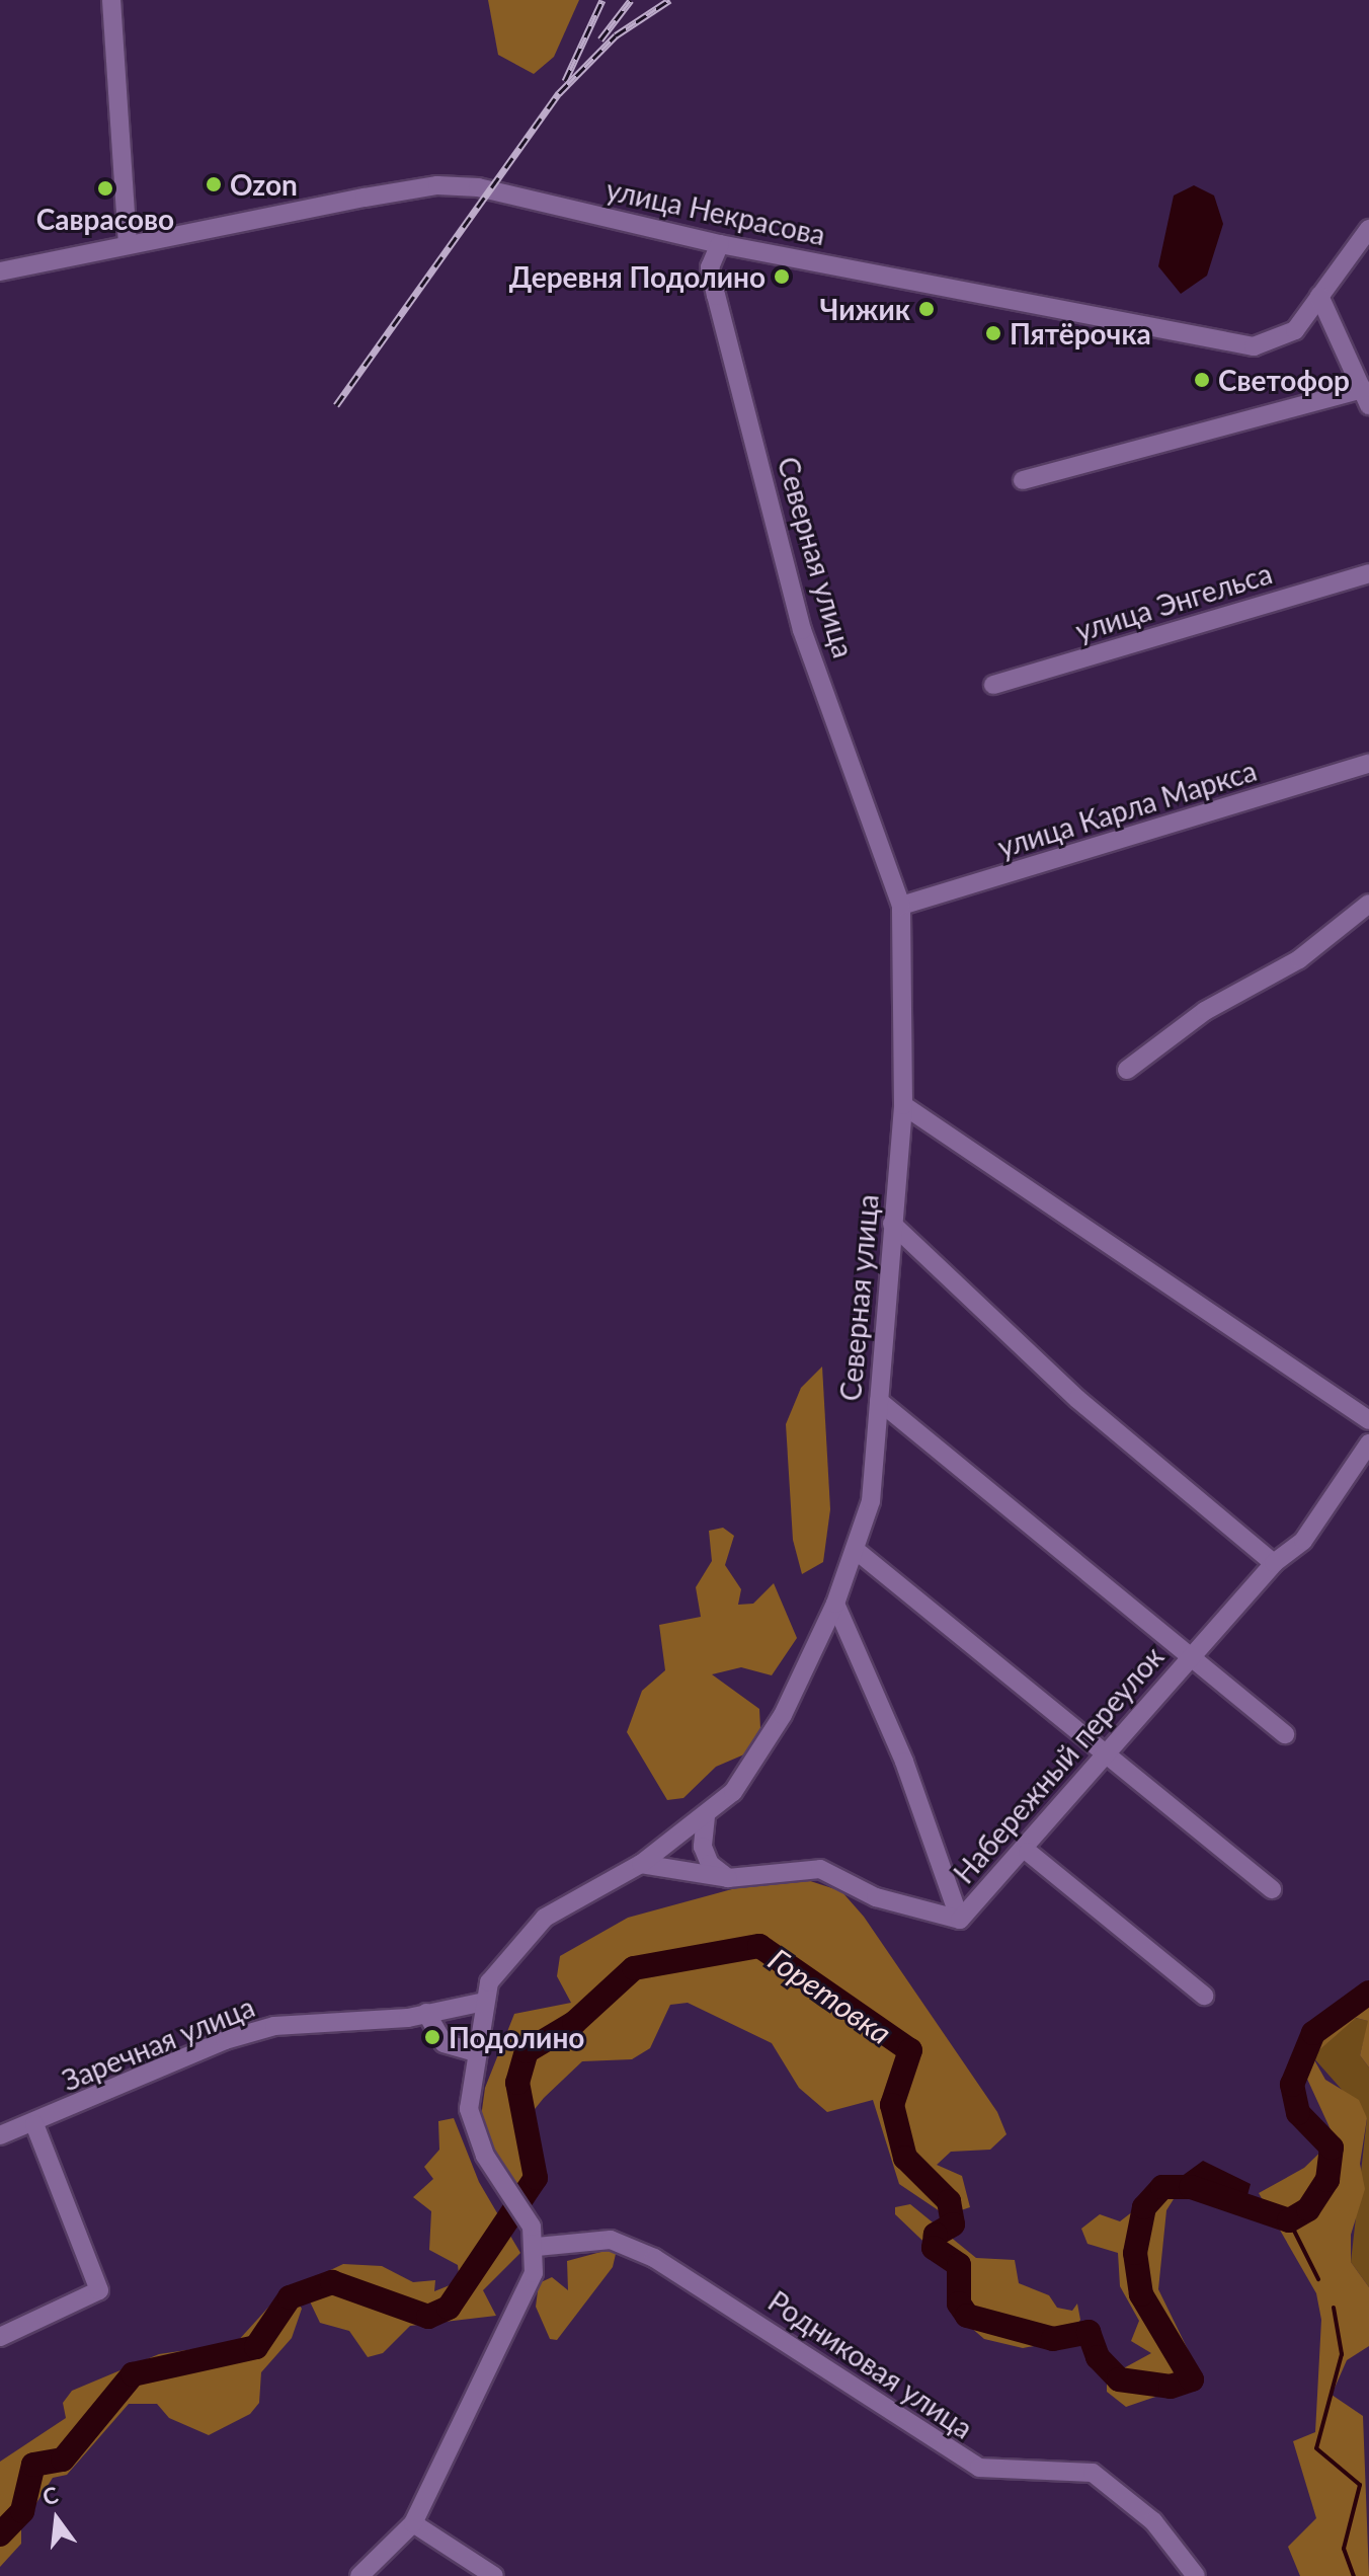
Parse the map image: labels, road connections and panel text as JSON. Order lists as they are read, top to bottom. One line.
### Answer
{"streets":{"street":["улица Некрасова","Северная улица","улица Энгельса","улица Карла Маркса","Набережный переулок","Заречная улица","Родниковая улица"]},"crossings":[["улица Некрасова","Северная улица"],["Северная улица","улица Карла Маркса"],["Северная улица","Набережный переулок"],["Северная улица","Заречная улица"],["Северная улица","Родниковая улица"]],"water":["Горетовка"],"places":["Ozon","Саврасово","Деревня Подолино","Чижик","Пятёрочка","Светофор","Подолино"],"north":"top"}
